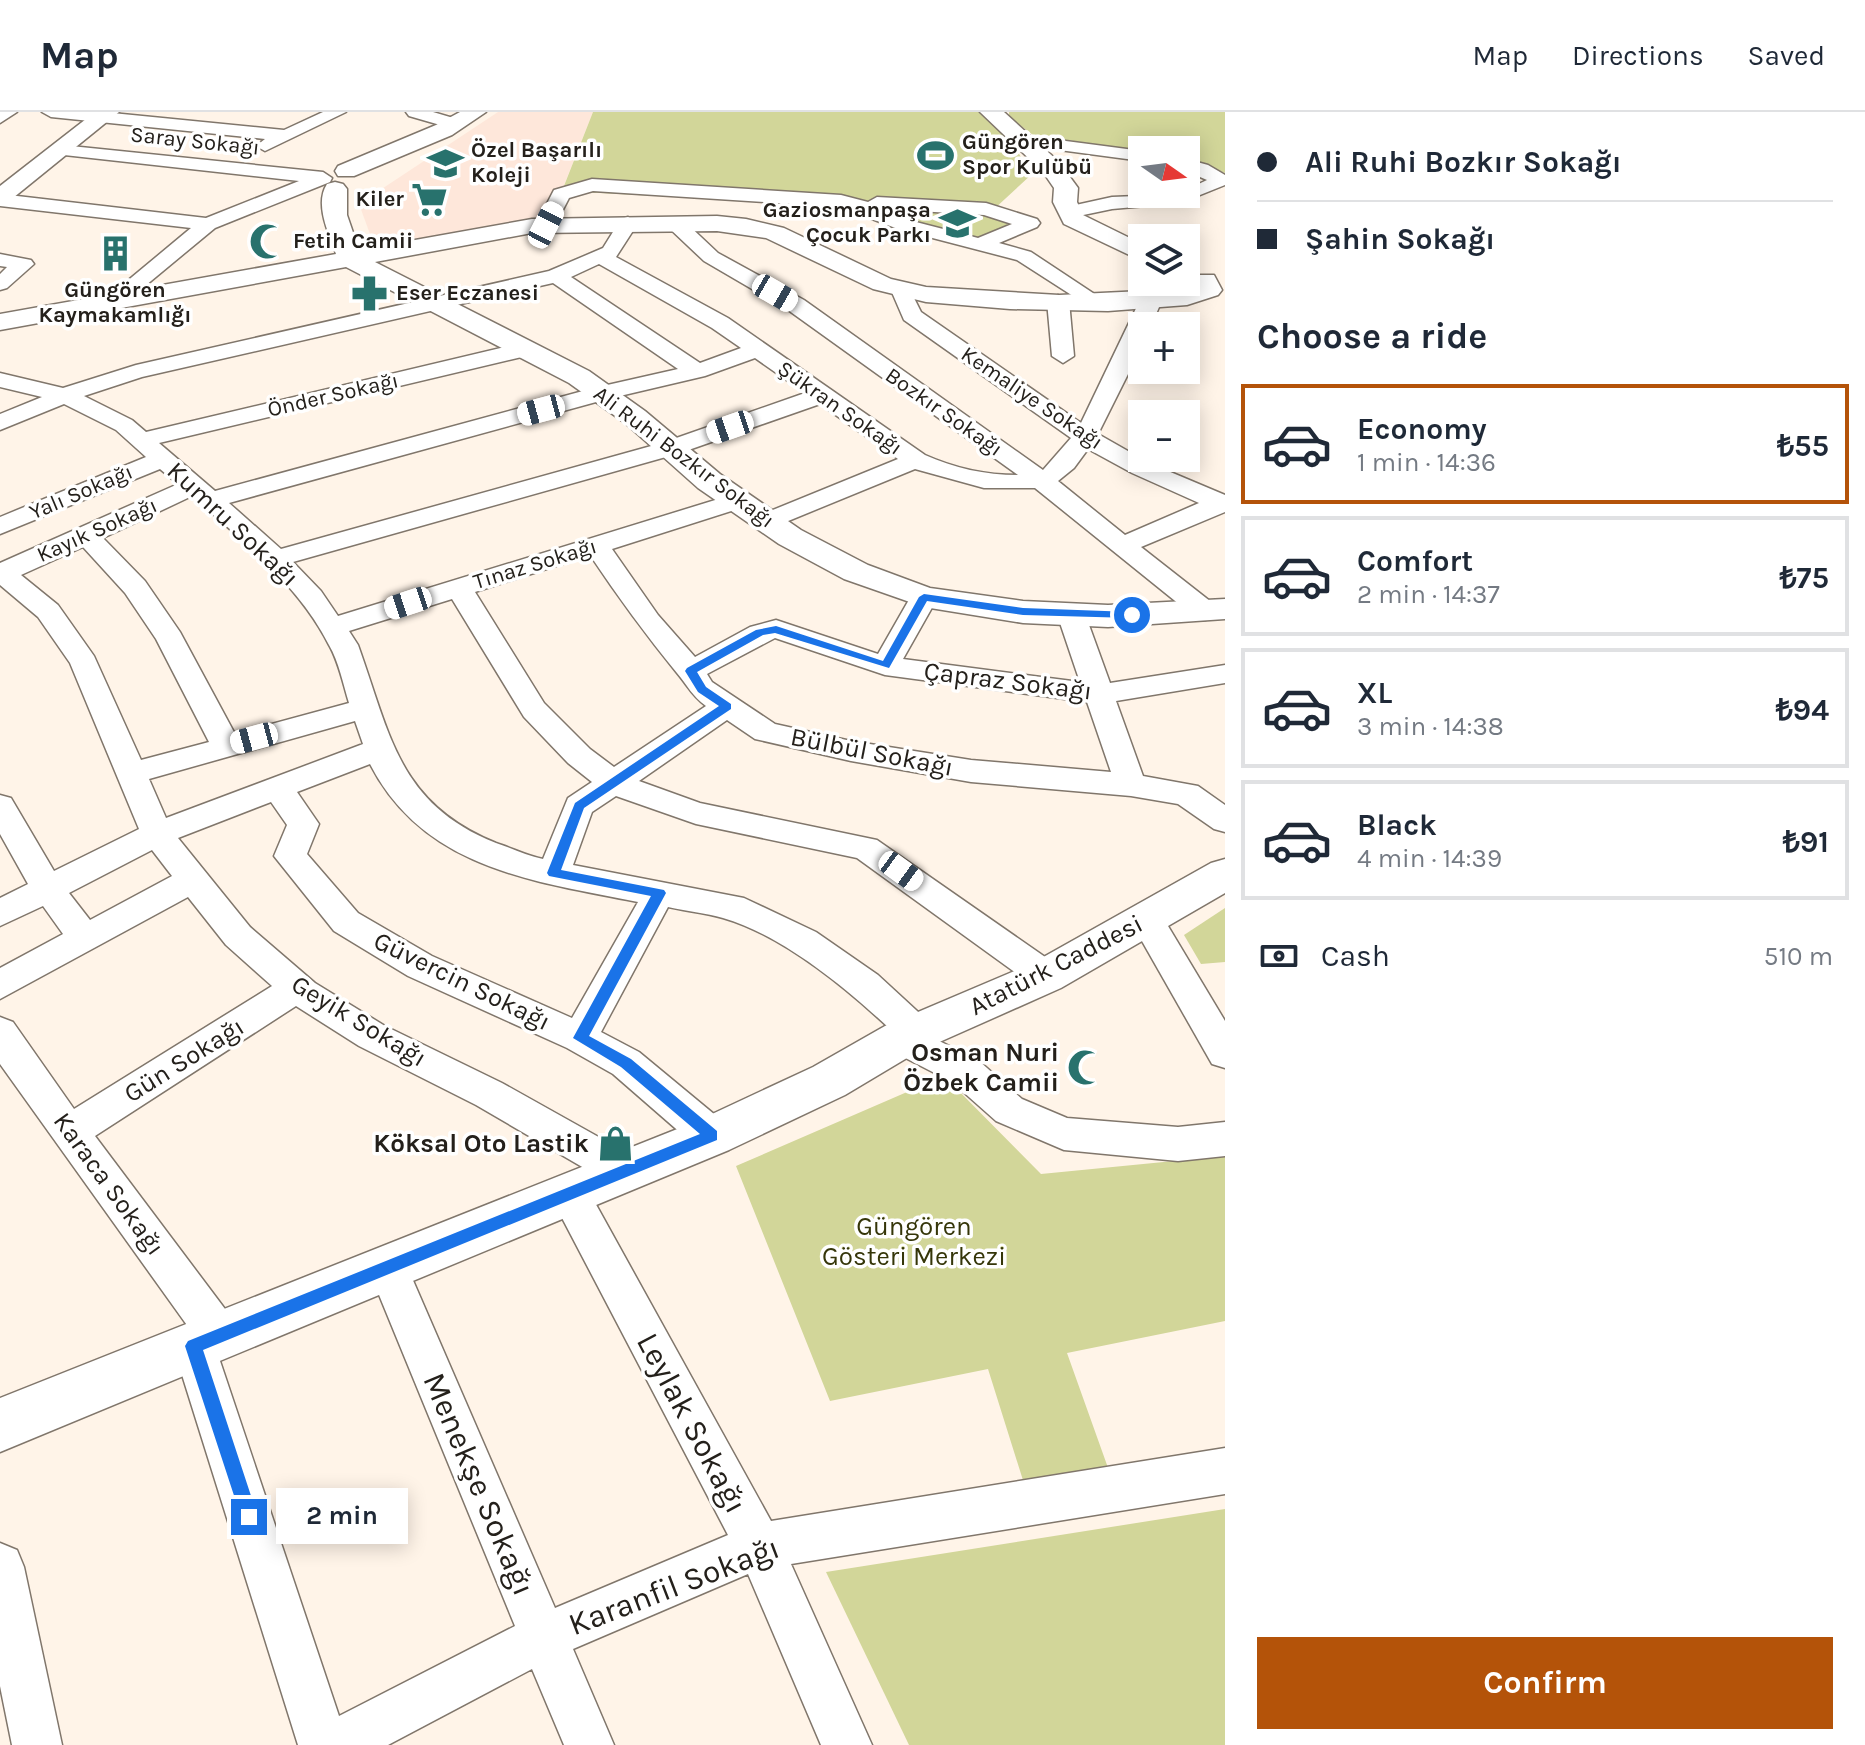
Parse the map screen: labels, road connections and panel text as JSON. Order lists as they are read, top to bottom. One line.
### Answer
{"streets":{"street":["Saray Sokağı","Önder Sokağı","Kemaliye Sokağı","Şükran Sokağı","Bozkır Sokağı","Ali Ruhi Bozkır Sokağı","Yalı Sokağı","Kumru Sokağı","Kayık Sokağı","Tınaz Sokağı","Çapraz Sokağı","Bülbül Sokağı","Atatürk Caddesi","Güvercin Sokağı","Geyik Sokağı","Gün Sokağı","Karaca Sokağı","Leylak Sokağı","Menekşe Sokağı","Karanfil Sokağı"]},"crossings":[["Önder Sokağı","Ali Ruhi Bozkır Sokağı"],["Önder Sokağı","Yalı Sokağı"],["Önder Sokağı","Kumru Sokağı"],["Kemaliye Sokağı","Şükran Sokağı"],["Şükran Sokağı","Bozkır Sokağı"],["Şükran Sokağı","Kayık Sokağı"],["Bozkır Sokağı","Ali Ruhi Bozkır Sokağı"],["Ali Ruhi Bozkır Sokağı","Kayık Sokağı"],["Ali Ruhi Bozkır Sokağı","Tınaz Sokağı"],["Ali Ruhi Bozkır Sokağı","Çapraz Sokağı"],["Yalı Sokağı","Kumru Sokağı"],["Kumru Sokağı","Kayık Sokağı"],["Kumru Sokağı","Tınaz Sokağı"],["Kumru Sokağı","Atatürk Caddesi"],["Kayık Sokağı","Geyik Sokağı"],["Tınaz Sokağı","Bülbül Sokağı"],["Çapraz Sokağı","Bülbül Sokağı"],["Atatürk Caddesi","Güvercin Sokağı"],["Atatürk Caddesi","Geyik Sokağı"],["Atatürk Caddesi","Karaca Sokağı"],["Atatürk Caddesi","Leylak Sokağı"],["Atatürk Caddesi","Menekşe Sokağı"],["Geyik Sokağı","Gün Sokağı"],["Gün Sokağı","Karaca Sokağı"],["Leylak Sokağı","Karanfil Sokağı"],["Menekşe Sokağı","Karanfil Sokağı"]],"parks":["Güngören Gösteri Merkezi"],"places":{"sports":["Güngören Spor Kulübü"],"school or university":["Özel Başarılı Koleji","Gaziosmanpaşa Çocuk Parkı"],"supermarket":["Kiler"],"mosque":["Fetih Camii","Osman Nuri Özbek Camii"],"building":["Güngören Kaymakamlığı"],"pharmacy":["Eser Eczanesi"],"shop":["Köksal Oto Lastik"]},"north":"right","page":{"header":"Map","nav":["Map","Directions","Saved"],"banner":["Ali Ruhi Bozkır Sokağı","Şahin Sokağı"],"map_buttons":["+","−"],"heading":"Choose a ride","list":[{"name":"Economy","note":"1 min · 14:36","value":"₺55"},{"name":"Comfort","note":"2 min · 14:37","value":"₺75"},{"name":"XL","note":"3 min · 14:38","value":"₺94"},{"name":"Black","note":"4 min · 14:39","value":"₺91"}],"pay":["Cash","510 m"],"bubble":"2 min","buttons":"Confirm"}}
